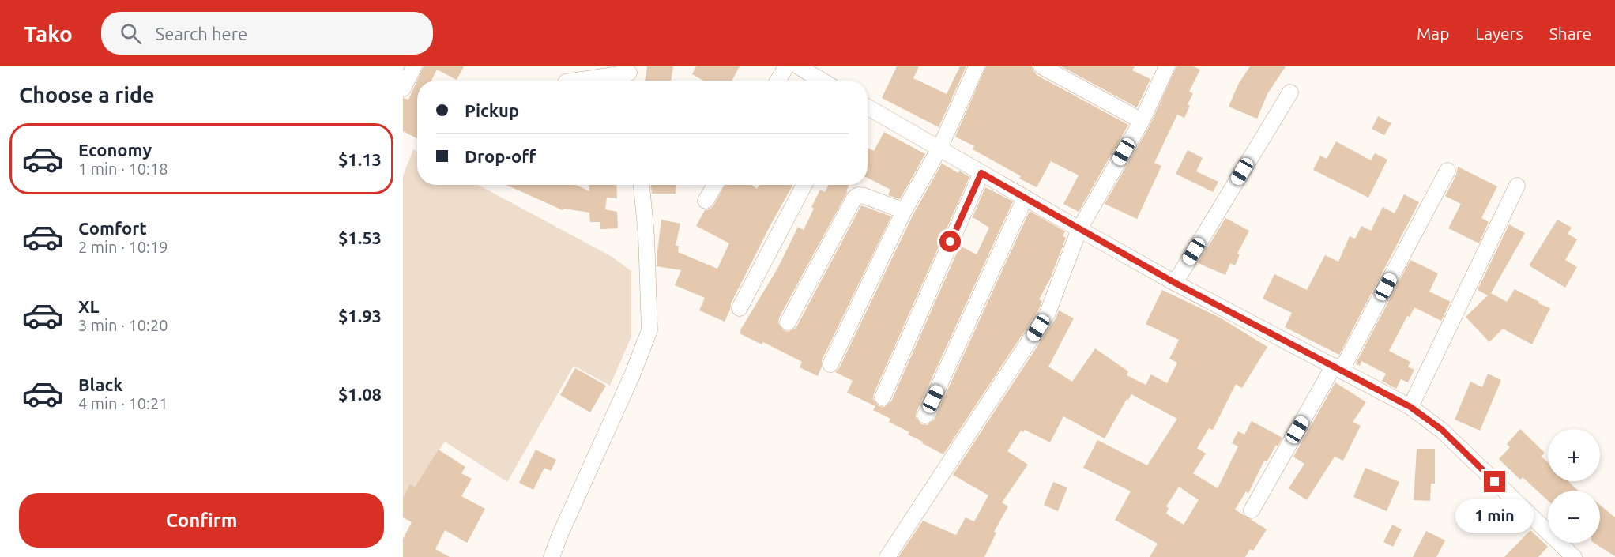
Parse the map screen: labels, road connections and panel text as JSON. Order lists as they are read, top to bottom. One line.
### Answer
{"page":{"header":"Tako","search":"Search here","nav":["Map","Layers","Share"],"heading":"Choose a ride","banner":["Pickup","Drop-off"],"list":[{"name":"Economy","note":"1 min · 10:18","value":"$1.13"},{"name":"Comfort","note":"2 min · 10:19","value":"$1.53"},{"name":"XL","note":"3 min · 10:20","value":"$1.93"},{"name":"Black","note":"4 min · 10:21","value":"$1.08"}],"map_buttons":["+","−"],"buttons":"Confirm","bubble":"1 min"}}
